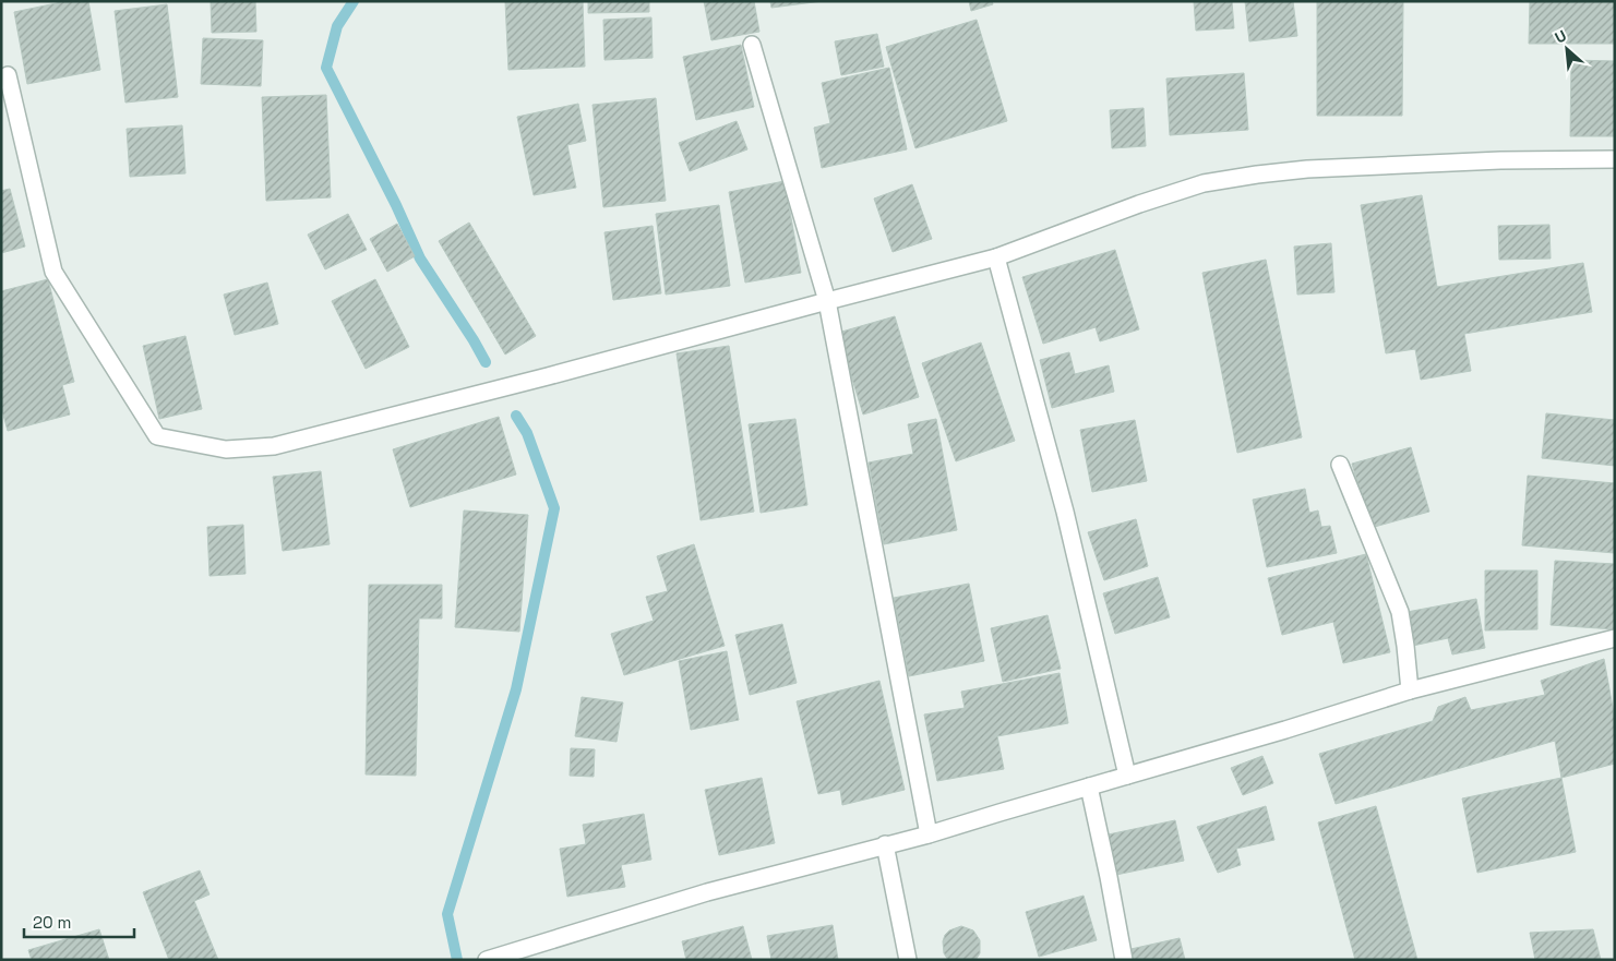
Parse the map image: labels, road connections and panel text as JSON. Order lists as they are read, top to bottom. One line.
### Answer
{"scale_bar":"20 m","north":"top left"}
